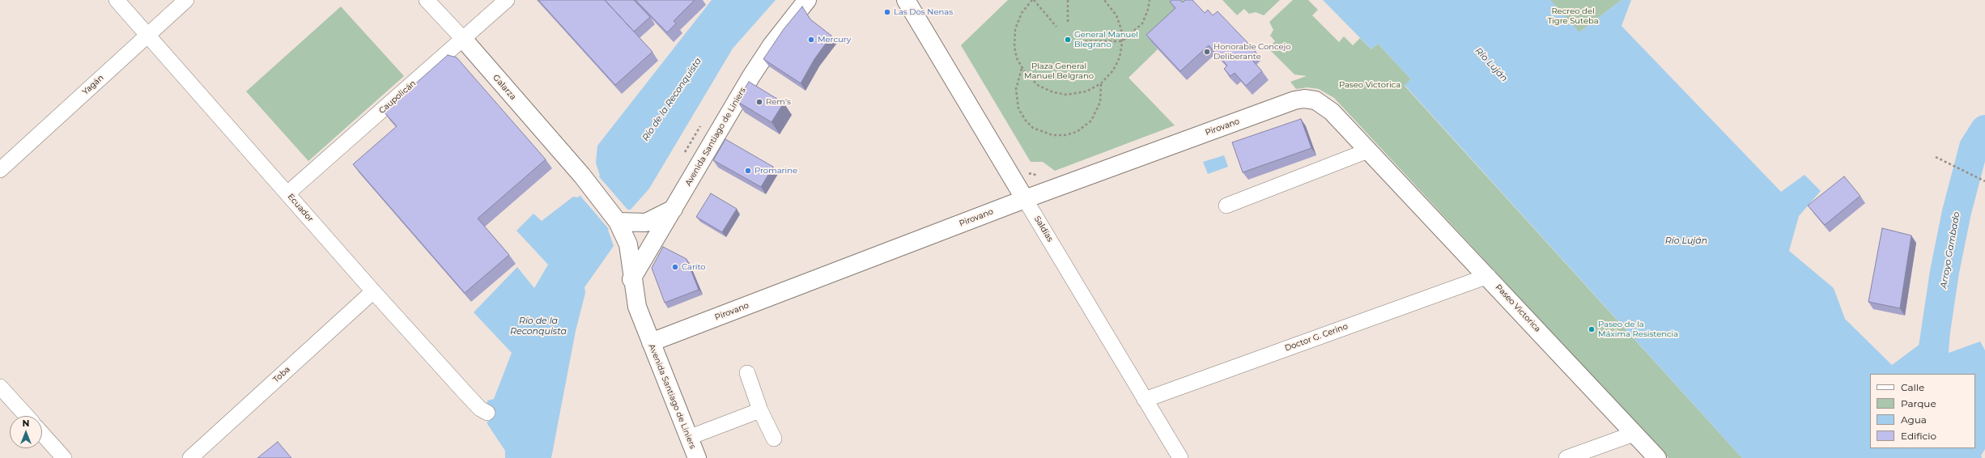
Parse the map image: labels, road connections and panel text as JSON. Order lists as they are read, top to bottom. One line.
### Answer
{"streets":{"street":["Yagán","Galarza","Caupolicán","Pirovano","Avenida Santiago de Liniers","Ecuador","Saldías","Paseo Victorica","Doctor G. Cerino","Toba"]},"crossings":[["Yagán","Ecuador"],["Galarza","Caupolicán"],["Galarza","Avenida Santiago de Liniers"],["Caupolicán","Ecuador"],["Pirovano","Avenida Santiago de Liniers"],["Pirovano","Saldías"],["Pirovano","Paseo Victorica"],["Ecuador","Toba"],["Saldías","Doctor G. Cerino"],["Paseo Victorica","Doctor G. Cerino"]],"water":["Río Luján","Río de la Reconquista","Arroyo Gambado"],"parks":["Recreo del Tigre Suteba","Plaza General Manuel Belgrano","Paseo Victorica"],"places":["Las Dos Nenas","Mercury","General Manuel Blegrano","Honorable Concejo Deliberante","Rem's","Promarine","Carito","Paseo de la Máxima Resistencia"],"legend":["Calle","Parque","Agua","Edificio"],"north":"top"}
